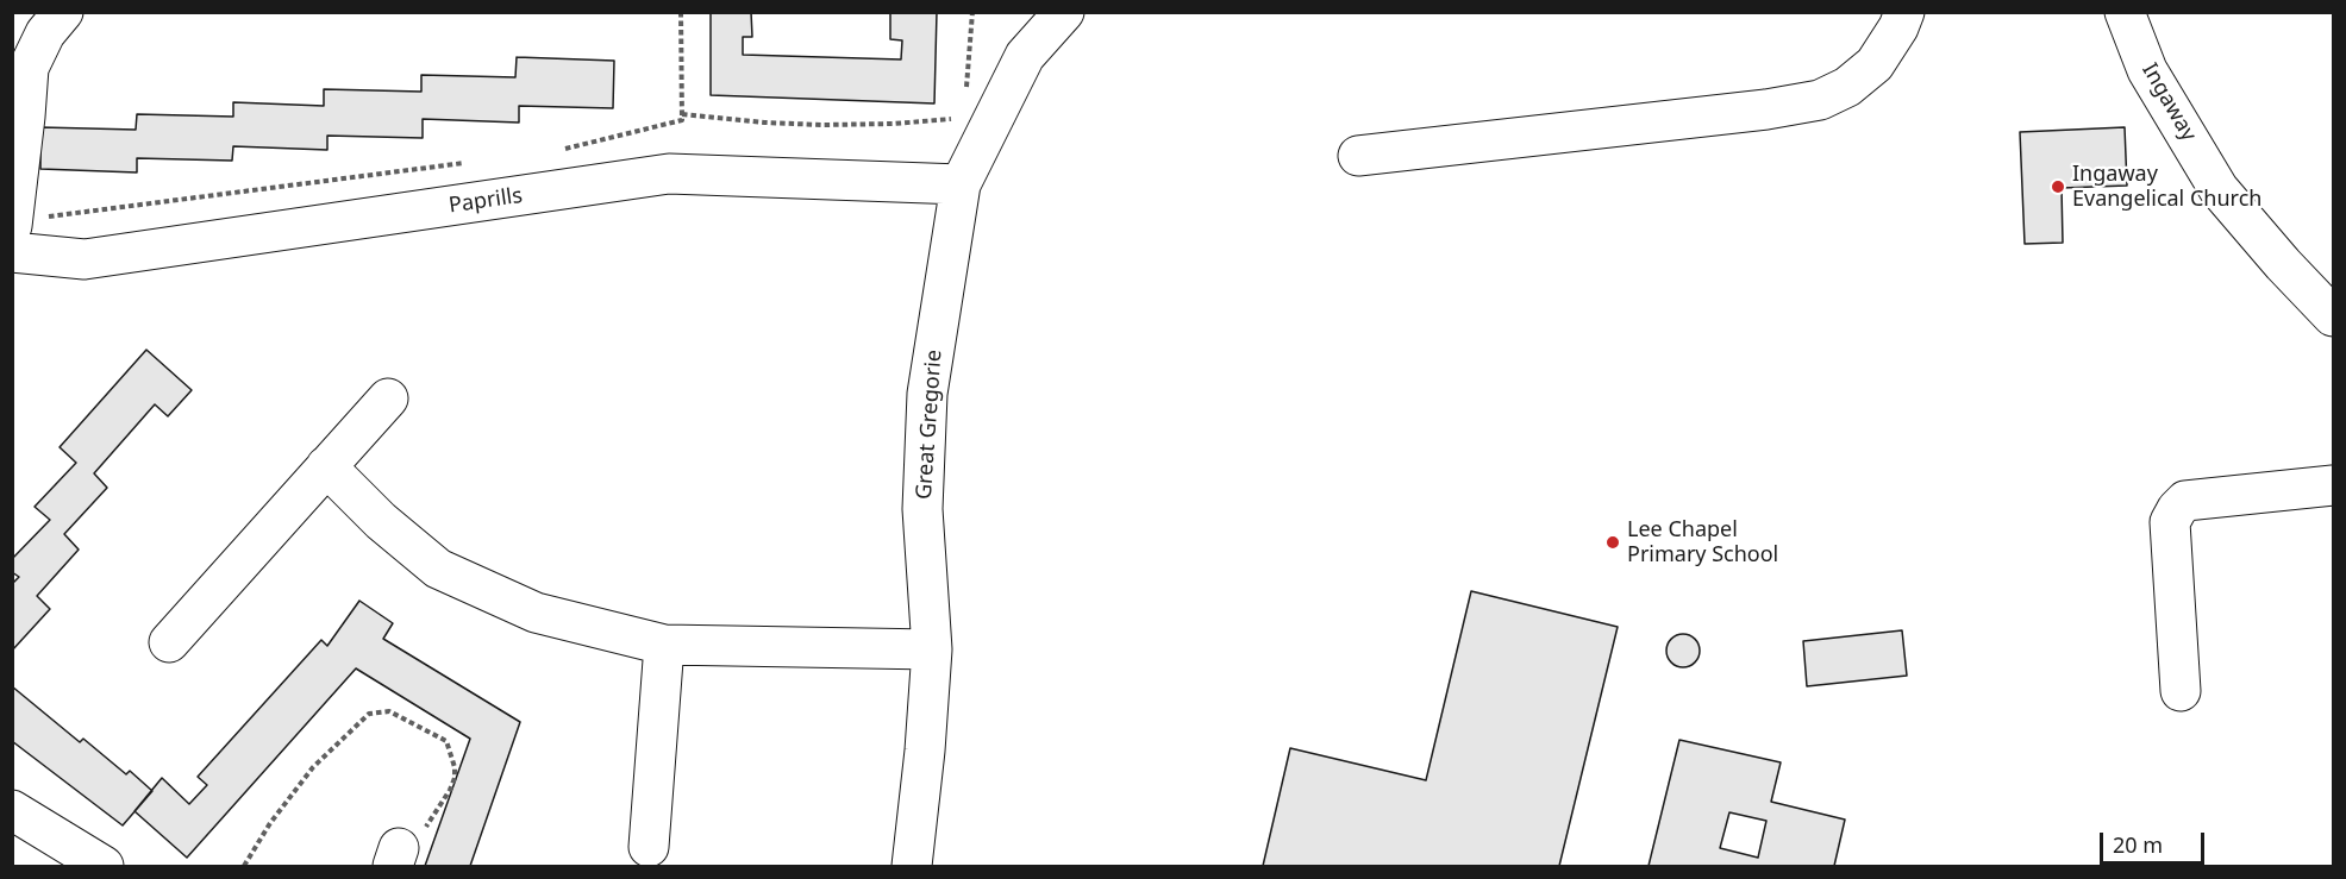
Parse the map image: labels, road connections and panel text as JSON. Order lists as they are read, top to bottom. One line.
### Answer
{"streets":{"street":["Ingaway","Paprills","Great Gregorie"]},"crossings":[["Paprills","Great Gregorie"]],"places":["Ingaway Evangelical Church","Lee Chapel Primary School"],"scale_bar":"20 m"}
